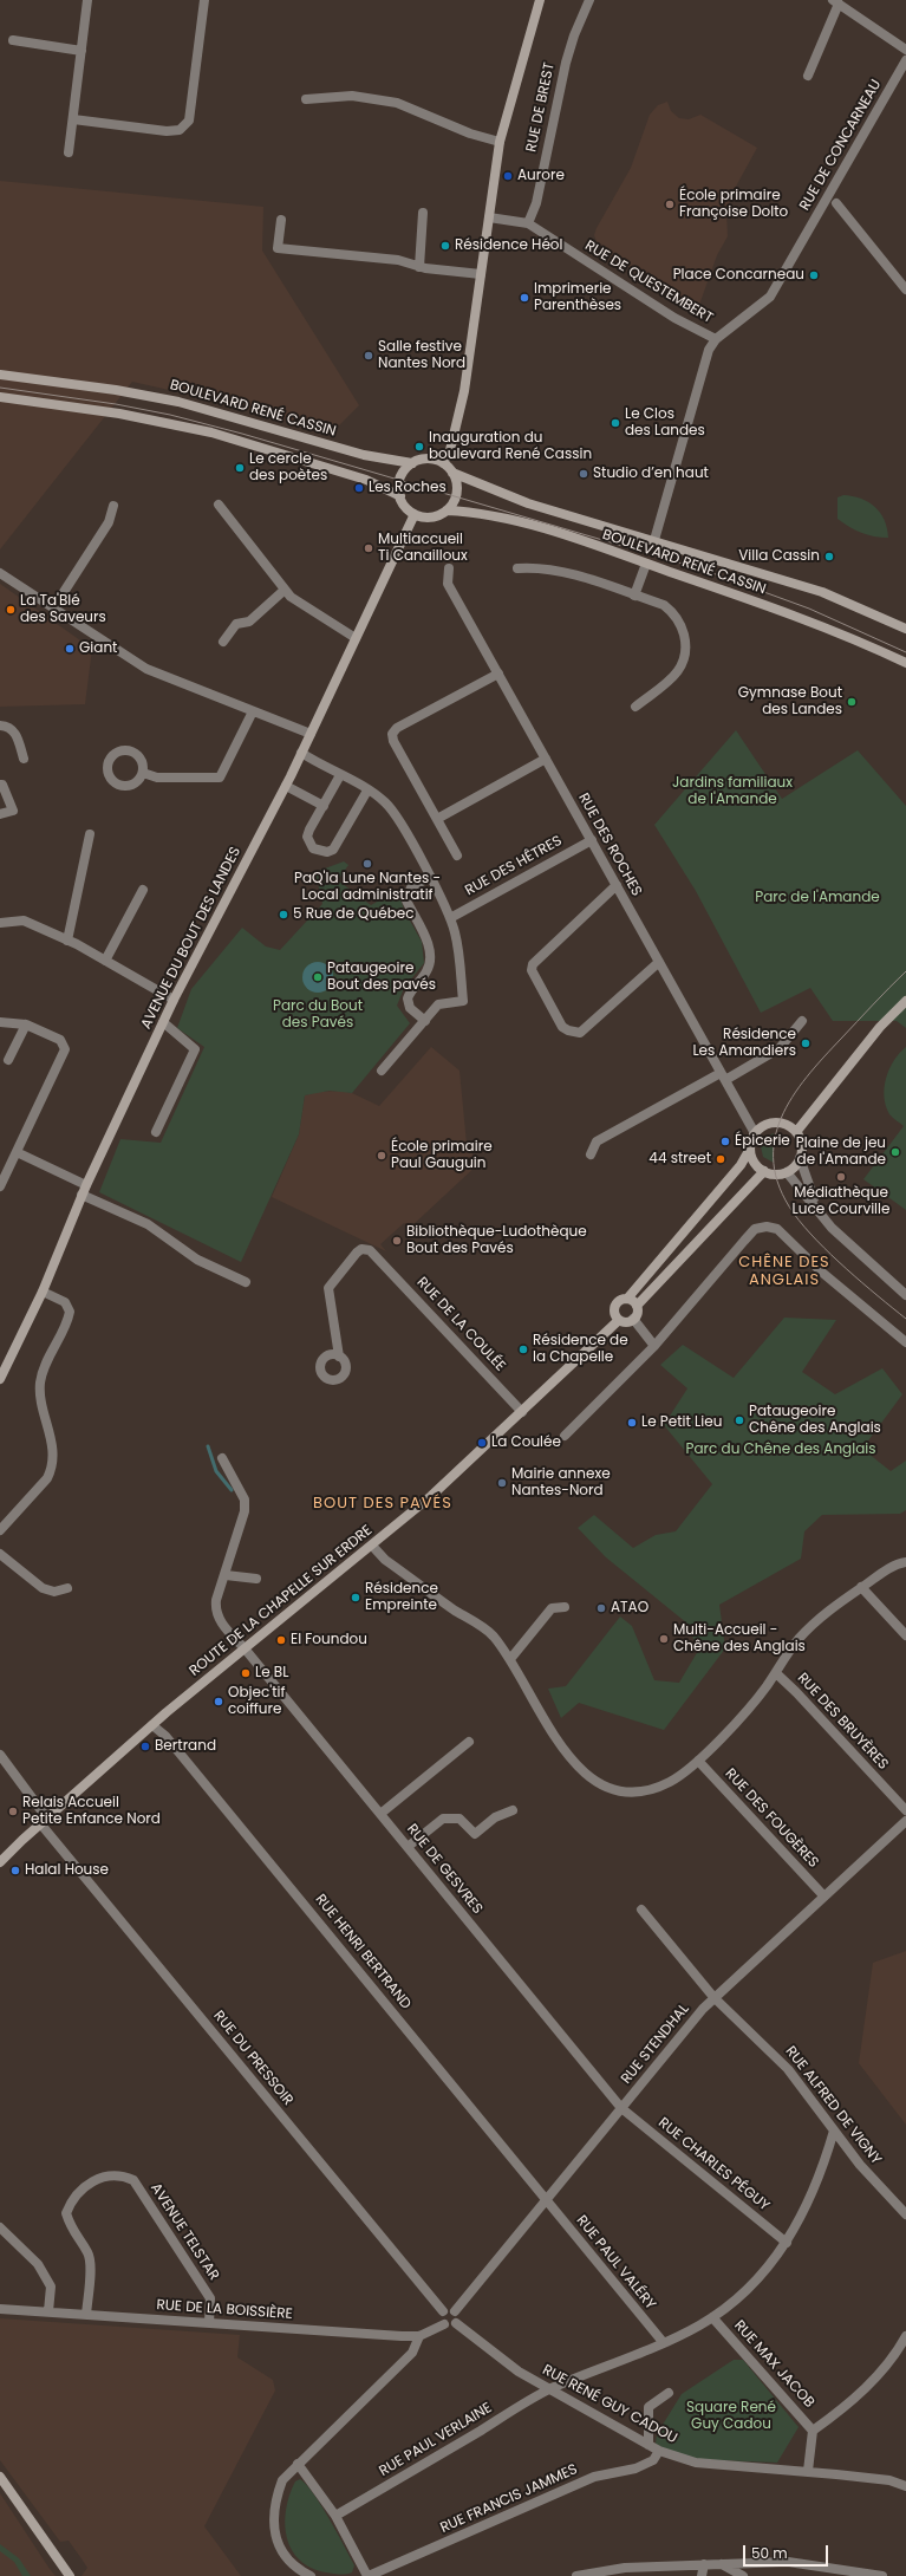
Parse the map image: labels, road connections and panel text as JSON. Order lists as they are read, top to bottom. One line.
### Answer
{"streets":{"street":["RUE DE BREST","RUE DE CONCARNEAU","RUE DE QUESTEMBERT","BOULEVARD RENÉ CASSIN","RUE DES ROCHES","RUE DES HÊTRES","AVENUE DU BOUT DES LANDES","RUE DE LA COULÉE","ROUTE DE LA CHAPELLE SUR ERDRE","RUE DES BRUYÈRES","RUE DES FOUGÈRES","RUE DE GESVRES","RUE HENRI BERTRAND","RUE STENDHAL","RUE DU PRESSOIR","RUE ALFRED DE VIGNY","RUE CHARLES PÉGUY","AVENUE TELSTAR","RUE PAUL VALÉRY","RUE DE LA BOISSIÈRE","RUE MAX JACOB","RUE RENÉ GUY CADOU","RUE PAUL VERLAINE","RUE FRANCIS JAMMES"]},"crossings":[["RUE DE BREST","RUE DE QUESTEMBERT"],["RUE DE CONCARNEAU","RUE DE QUESTEMBERT"],["RUE DE CONCARNEAU","BOULEVARD RENÉ CASSIN"],["BOULEVARD RENÉ CASSIN","AVENUE DU BOUT DES LANDES"],["RUE DES ROCHES","RUE DES HÊTRES"],["RUE DE LA COULÉE","ROUTE DE LA CHAPELLE SUR ERDRE"],["ROUTE DE LA CHAPELLE SUR ERDRE","RUE DE GESVRES"],["ROUTE DE LA CHAPELLE SUR ERDRE","RUE HENRI BERTRAND"],["ROUTE DE LA CHAPELLE SUR ERDRE","RUE DU PRESSOIR"],["RUE DES FOUGÈRES","RUE STENDHAL"],["RUE DE GESVRES","RUE STENDHAL"],["RUE DE GESVRES","RUE CHARLES PÉGUY"],["RUE HENRI BERTRAND","RUE STENDHAL"],["RUE HENRI BERTRAND","RUE PAUL VALÉRY"],["RUE STENDHAL","RUE DU PRESSOIR"],["RUE STENDHAL","RUE ALFRED DE VIGNY"],["RUE STENDHAL","RUE CHARLES PÉGUY"],["RUE STENDHAL","RUE PAUL VALÉRY"],["RUE STENDHAL","RUE DE LA BOISSIÈRE"],["RUE STENDHAL","RUE RENÉ GUY CADOU"],["RUE DU PRESSOIR","RUE DE LA BOISSIÈRE"],["RUE DU PRESSOIR","RUE RENÉ GUY CADOU"],["RUE ALFRED DE VIGNY","RUE PAUL VERLAINE"],["RUE CHARLES PÉGUY","RUE PAUL VERLAINE"],["AVENUE TELSTAR","RUE DE LA BOISSIÈRE"],["RUE PAUL VALÉRY","RUE PAUL VERLAINE"],["RUE DE LA BOISSIÈRE","RUE RENÉ GUY CADOU"],["RUE MAX JACOB","RUE PAUL VERLAINE"],["RUE RENÉ GUY CADOU","RUE PAUL VERLAINE"],["RUE RENÉ GUY CADOU","RUE FRANCIS JAMMES"]],"districts":["CHÊNE DES ANGLAIS","BOUT DES PAVÉS"],"parks":["Jardins familiaux de l'Amande","Parc de l'Amande","Parc du Bout des Pavés","Parc du Chêne des Anglais","Square René Guy Cadou"],"places":["Aurore","École primaire Françoise Dolto","Résidence Héol","Place Concarneau","Imprimerie Parenthèses","Salle festive Nantes Nord","Le Clos des Landes","Inauguration du boulevard René Cassin","Le cercle des poètes","Studio d’en haut","Les Roches","Multiaccueil Ti Canailloux","Villa Cassin","La Ta'Blé des Saveurs","Giant","Gymnase Bout des Landes","PaQ'la Lune Nantes - Local administratif","5 Rue de Québec","Pataugeoire Bout des pavés","Résidence Les Amandiers","Épicerie","Plaine de jeu de l'Amande","École primaire Paul Gauguin","44 street","Médiathèque Luce Courville","Bibliothèque-Ludothèque Bout des Pavés","Résidence de la Chapelle","Pataugeoire Chêne des Anglais","Le Petit Lieu","La Coulée","Mairie annexe Nantes-Nord","Résidence Empreinte","ATAO","Multi-Accueil - Chêne des Anglais","El Foundou","Le BL","Objec'tif coiffure","Bertrand","Relais Accueil Petite Enfance Nord","Halal House"],"scale_bar":"50 m"}
